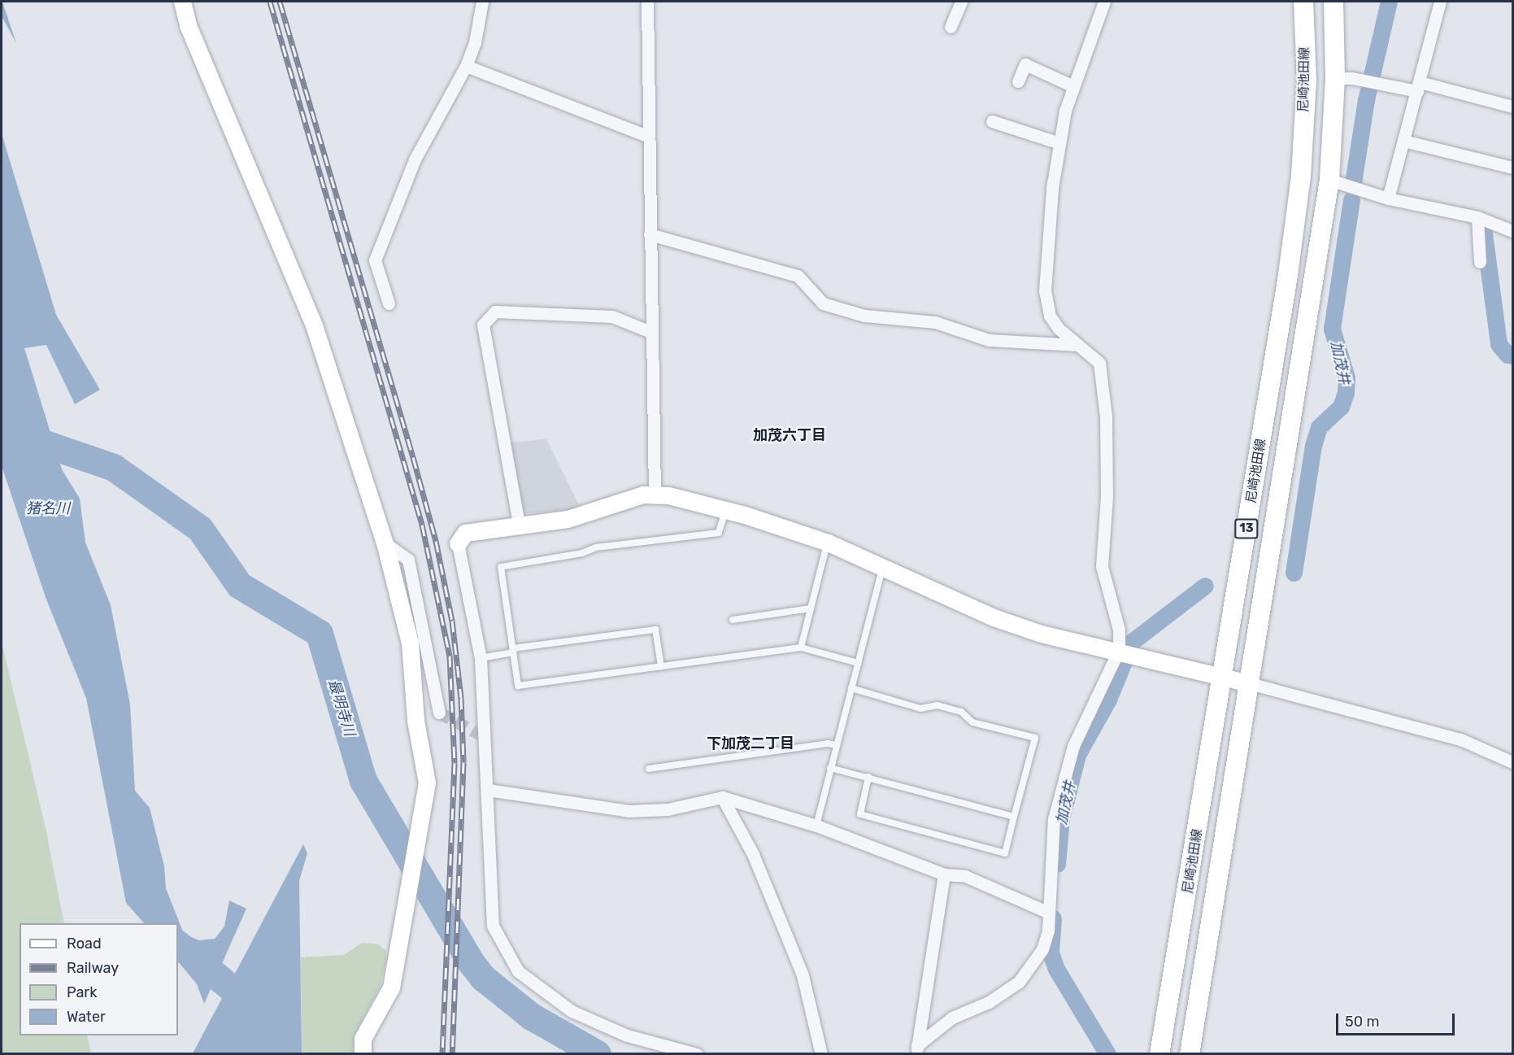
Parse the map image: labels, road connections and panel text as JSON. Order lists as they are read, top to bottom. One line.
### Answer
{"streets":{"main road":["尼崎池田線","13"]},"districts":["加茂六丁目","下加茂二丁目"],"water":["加茂井","猪名川","最明寺川"],"legend":["Road","Railway","Park","Water"],"scale_bar":"50 m"}
